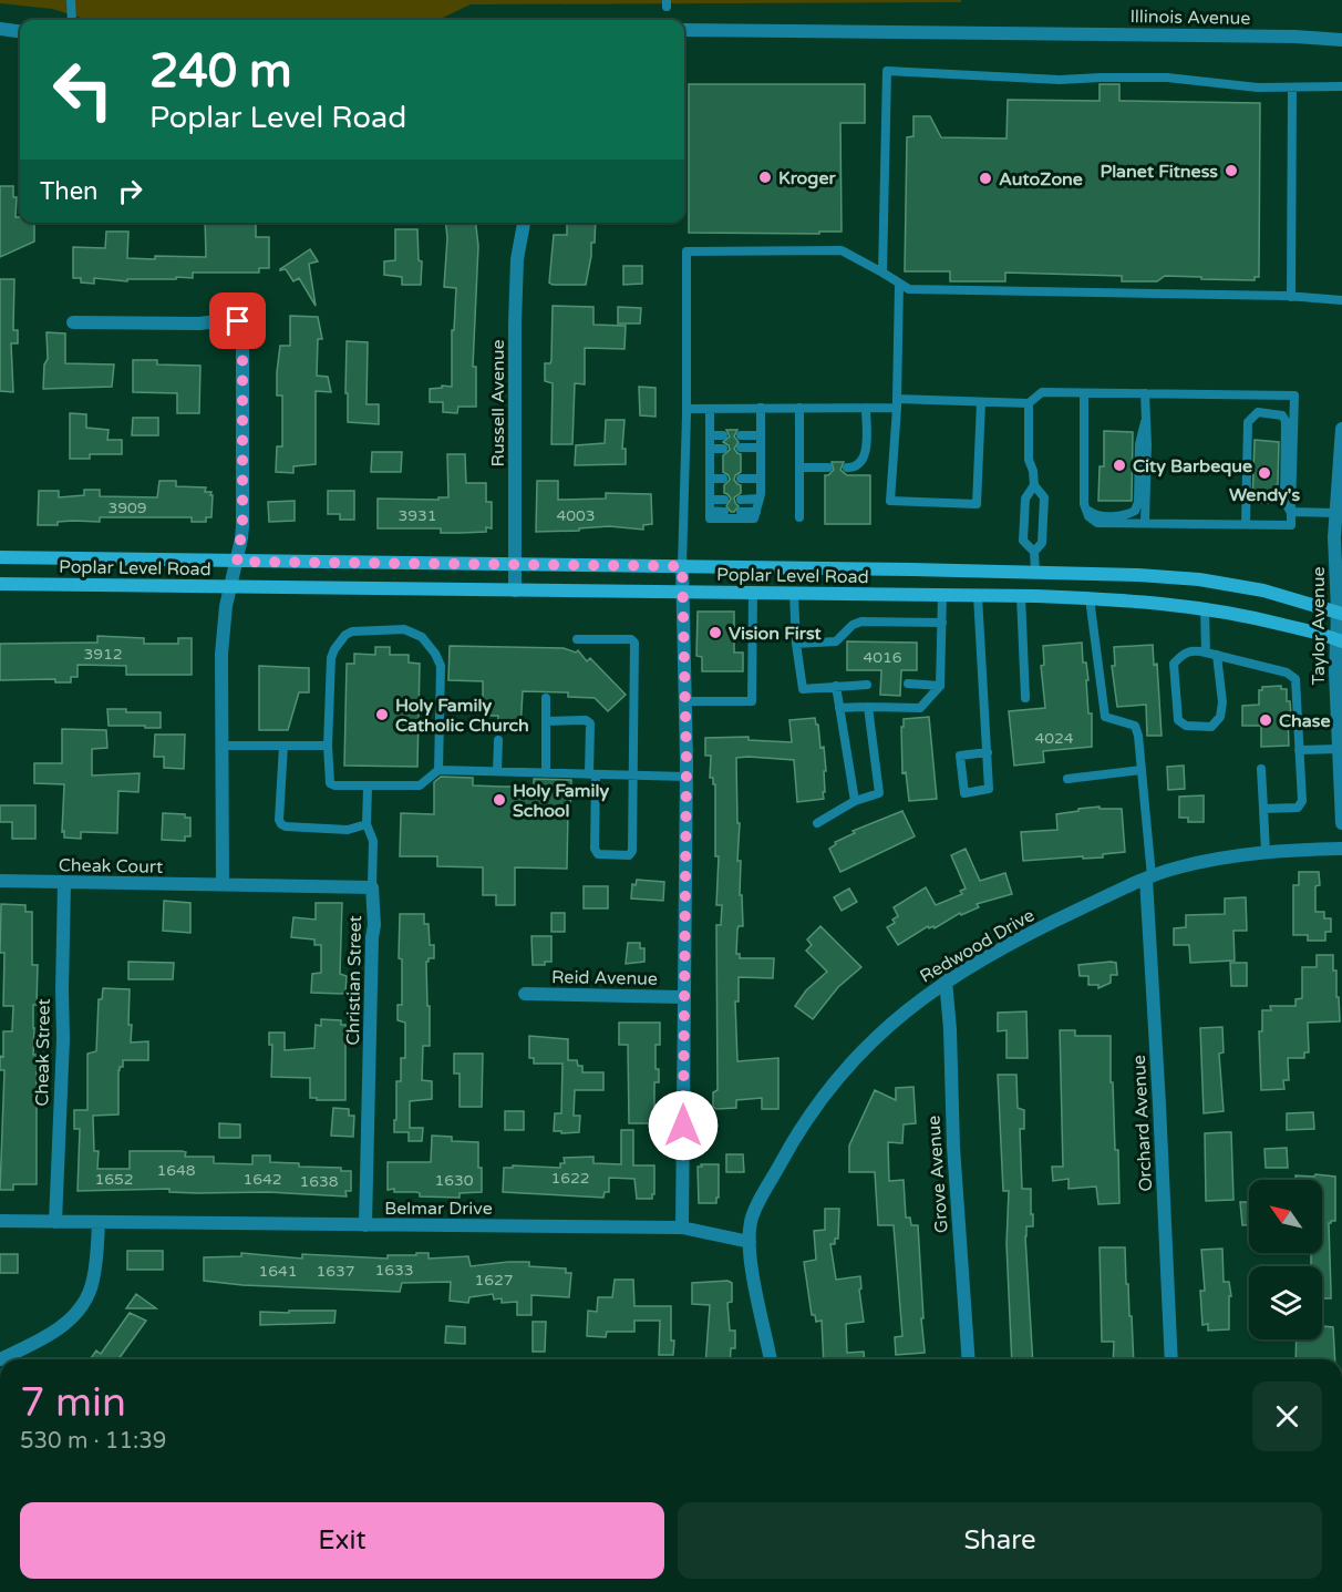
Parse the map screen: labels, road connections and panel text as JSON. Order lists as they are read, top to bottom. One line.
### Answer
{"streets":{"main road":["Poplar Level Road"],"street":["Illinois Avenue","Russell Avenue","Taylor Avenue","Cheak Court","Redwood Drive","Reid Avenue","Christian Street","Cheak Street","Orchard Avenue","Grove Avenue","Belmar Drive"]},"crossings":[["Russell Avenue","Poplar Level Road"],["Poplar Level Road","Taylor Avenue"],["Cheak Court","Cheak Street"],["Redwood Drive","Orchard Avenue"],["Redwood Drive","Grove Avenue"],["Redwood Drive","Belmar Drive"],["Christian Street","Belmar Drive"],["Cheak Street","Belmar Drive"]],"places":["Planet Fitness","Kroger","AutoZone","City Barbeque","Wendy's","Vision First","Holy Family Catholic Church","Chase","Holy Family School"],"house_numbers":["3909","3931","4003","3912","4016","4024","1648","1622","1652","1642","1630","1638","1633","1641","1637","1627"],"north":"top left","page":{"turn":["240 m","Poplar Level Road"],"then":"Then","heading":["7 min","530 m · 11:39"],"buttons":["Exit","Share"]}}
